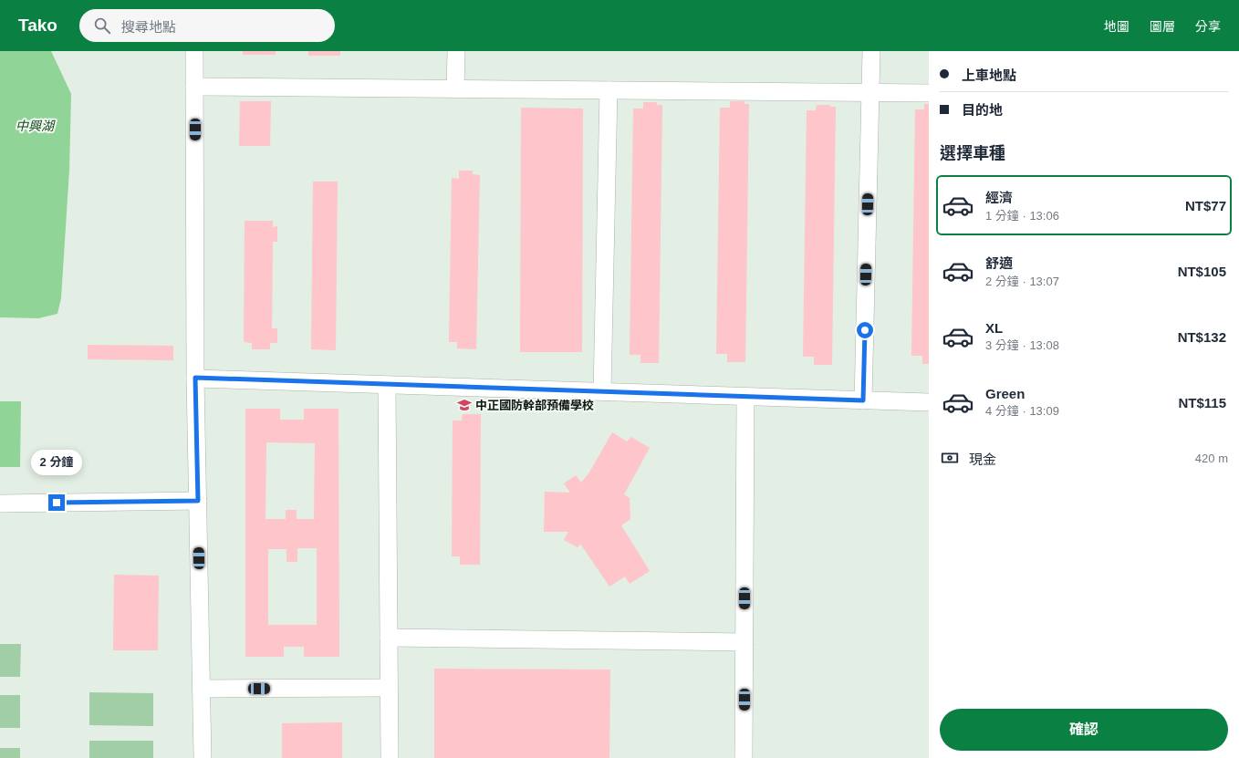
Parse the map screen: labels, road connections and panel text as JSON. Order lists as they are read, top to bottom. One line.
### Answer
{"water":["中興湖"],"places":{"school or university":["中正國防幹部預備學校"]},"page":{"header":"Tako","search":"搜尋地點","nav":["地圖","圖層","分享"],"banner":["上車地點","目的地"],"heading":"選擇車種","list":[{"name":"經濟","note":"1 分鐘 · 13:06","value":"NT$77"},{"name":"舒適","note":"2 分鐘 · 13:07","value":"NT$105"},{"name":"XL","note":"3 分鐘 · 13:08","value":"NT$132"},{"name":"Green","note":"4 分鐘 · 13:09","value":"NT$115"}],"pay":["現金","420 m"],"bubble":"2 分鐘","buttons":"確認"}}
